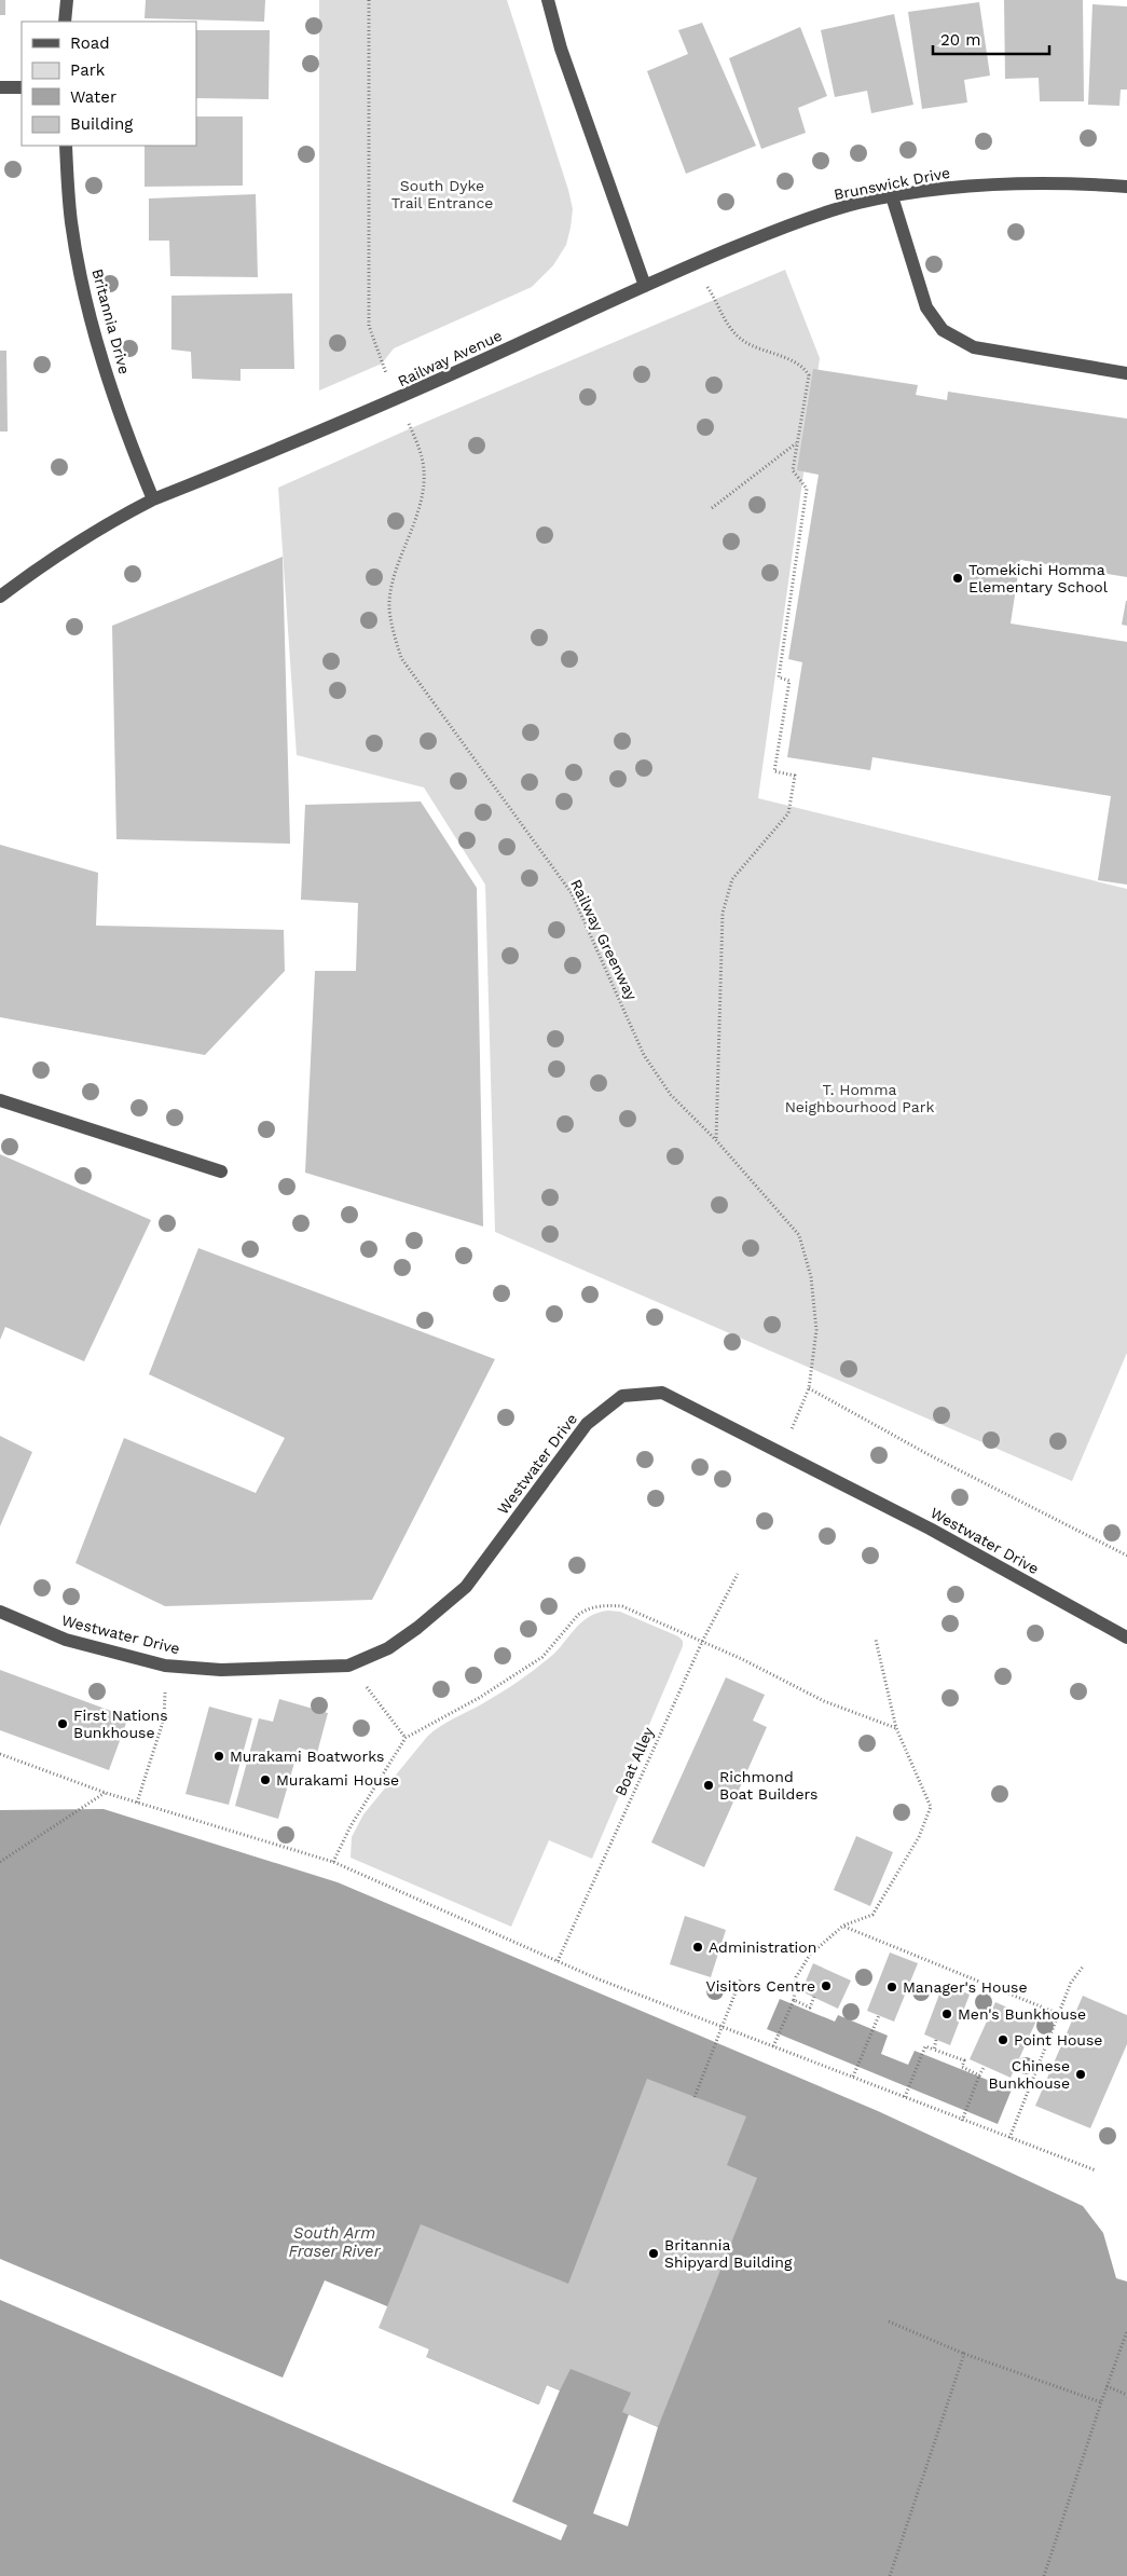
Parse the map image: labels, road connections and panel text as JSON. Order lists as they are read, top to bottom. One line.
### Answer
{"streets":{"street":["Brunswick Drive","Britannia Drive","Railway Avenue","Westwater Drive"],"path":["Railway Greenway","Boat Alley"]},"crossings":[["Brunswick Drive","Railway Avenue"],["Britannia Drive","Railway Avenue"],["Railway Greenway","Westwater Drive"]],"water":["South Arm Fraser River"],"parks":["South Dyke Trail Entrance","T. Homma Neighbourhood Park"],"places":["Tomekichi Homma Elementary School","First Nations Bunkhouse","Murakami Boatworks","Murakami House","Richmond Boat Builders","Administration","Visitors Centre","Manager's House","Men's Bunkhouse","Point House","Chinese Bunkhouse","Britannia Shipyard Building"],"legend":["Road","Park","Water","Building"],"scale_bar":"20 m"}
